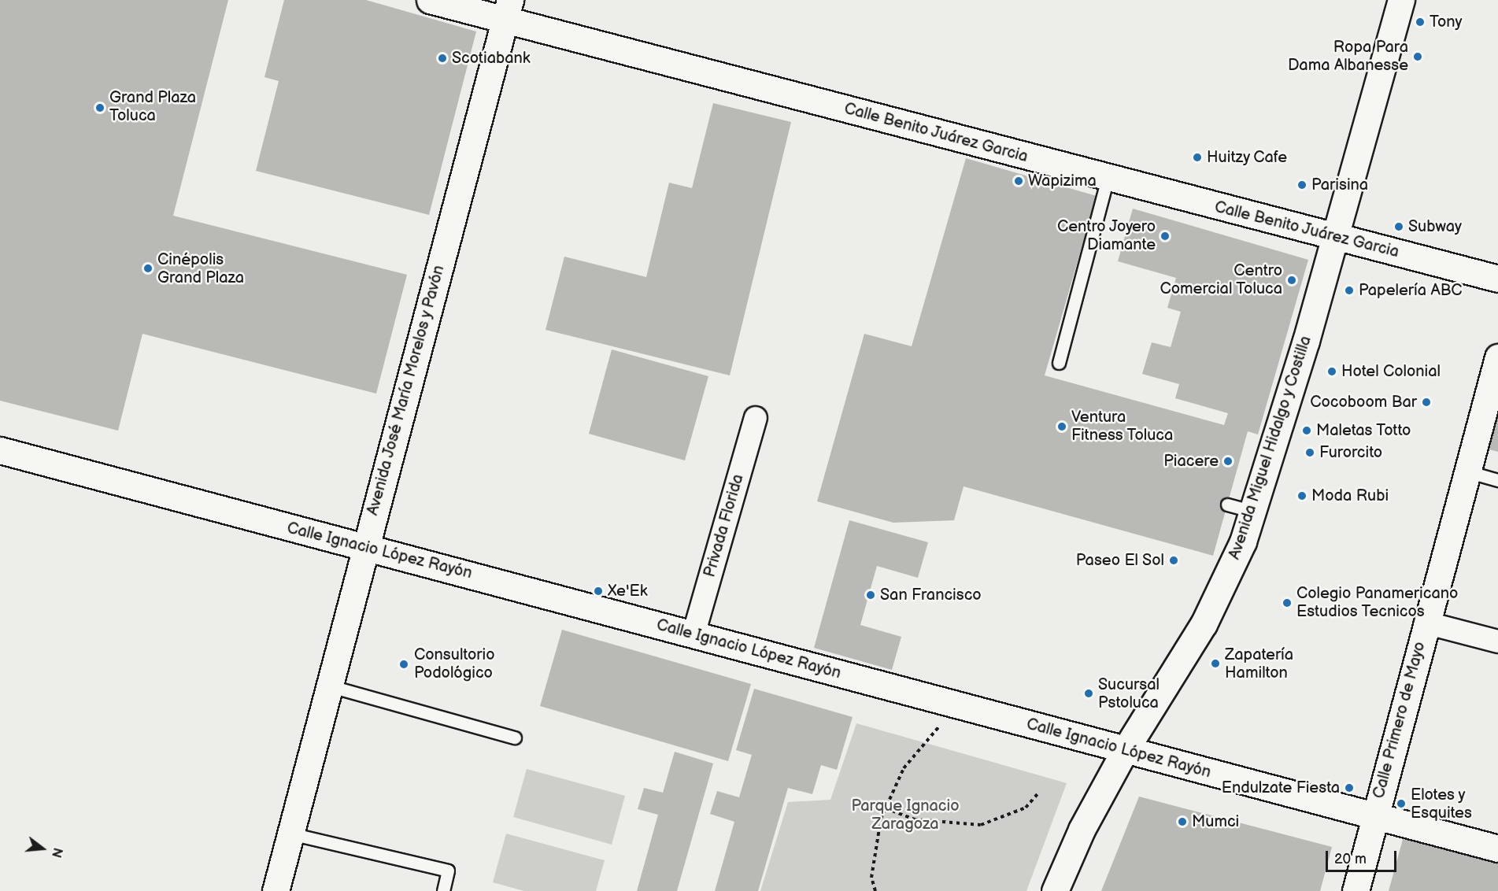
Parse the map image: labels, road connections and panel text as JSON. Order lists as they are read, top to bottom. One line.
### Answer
{"streets":{"main road":["Calle Benito Juárez Garcia","Avenida José María Morelos y Pavón","Avenida Miguel Hidalgo y Costilla","Calle Ignacio López Rayón","Calle Primero de Mayo"],"street":["Privada Florida"]},"crossings":[["Calle Benito Juárez Garcia","Avenida José María Morelos y Pavón"],["Calle Benito Juárez Garcia","Avenida Miguel Hidalgo y Costilla"],["Avenida José María Morelos y Pavón","Calle Ignacio López Rayón"],["Avenida Miguel Hidalgo y Costilla","Calle Ignacio López Rayón"],["Privada Florida","Calle Ignacio López Rayón"],["Calle Ignacio López Rayón","Calle Primero de Mayo"]],"parks":["Parque Ignacio Zaragoza"],"places":["Tony","Ropa Para Dama Albanesse","Scotiabank","Grand Plaza Toluca","Huitzy Cafe","Wapizima","Parisina","Subway","Centro Joyero Diamante","Cinépolis Grand Plaza","Centro Comercial Toluca","Papelería ABC","Hotel Colonial","Cocoboom Bar","Ventura Fitness Toluca","Maletas Totto","Furorcito","Piacere","Moda Rubi","Paseo El Sol","Xe'Ek","San Francisco","Colegio Panamericano Estudios Tecnicos","Zapatería Hamilton","Consultorio Podológico","Sucursal Pstoluca","Endulzate Fiesta","Elotes y Esquites","Mumci"],"scale_bar":"20 m","north":"right"}
